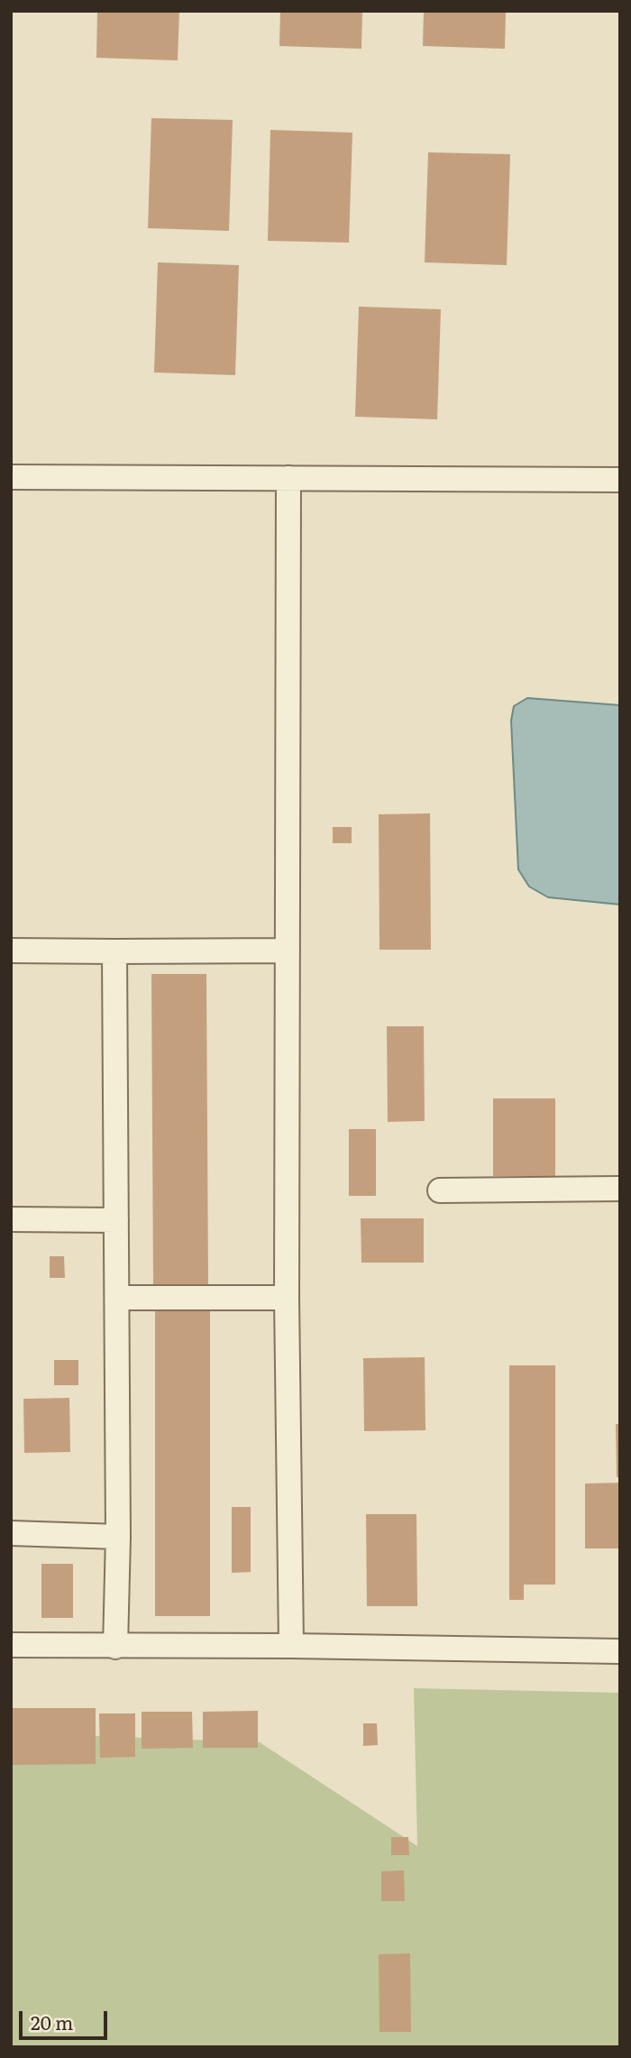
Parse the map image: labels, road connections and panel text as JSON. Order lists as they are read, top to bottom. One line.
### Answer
{"scale_bar":"20 m"}
